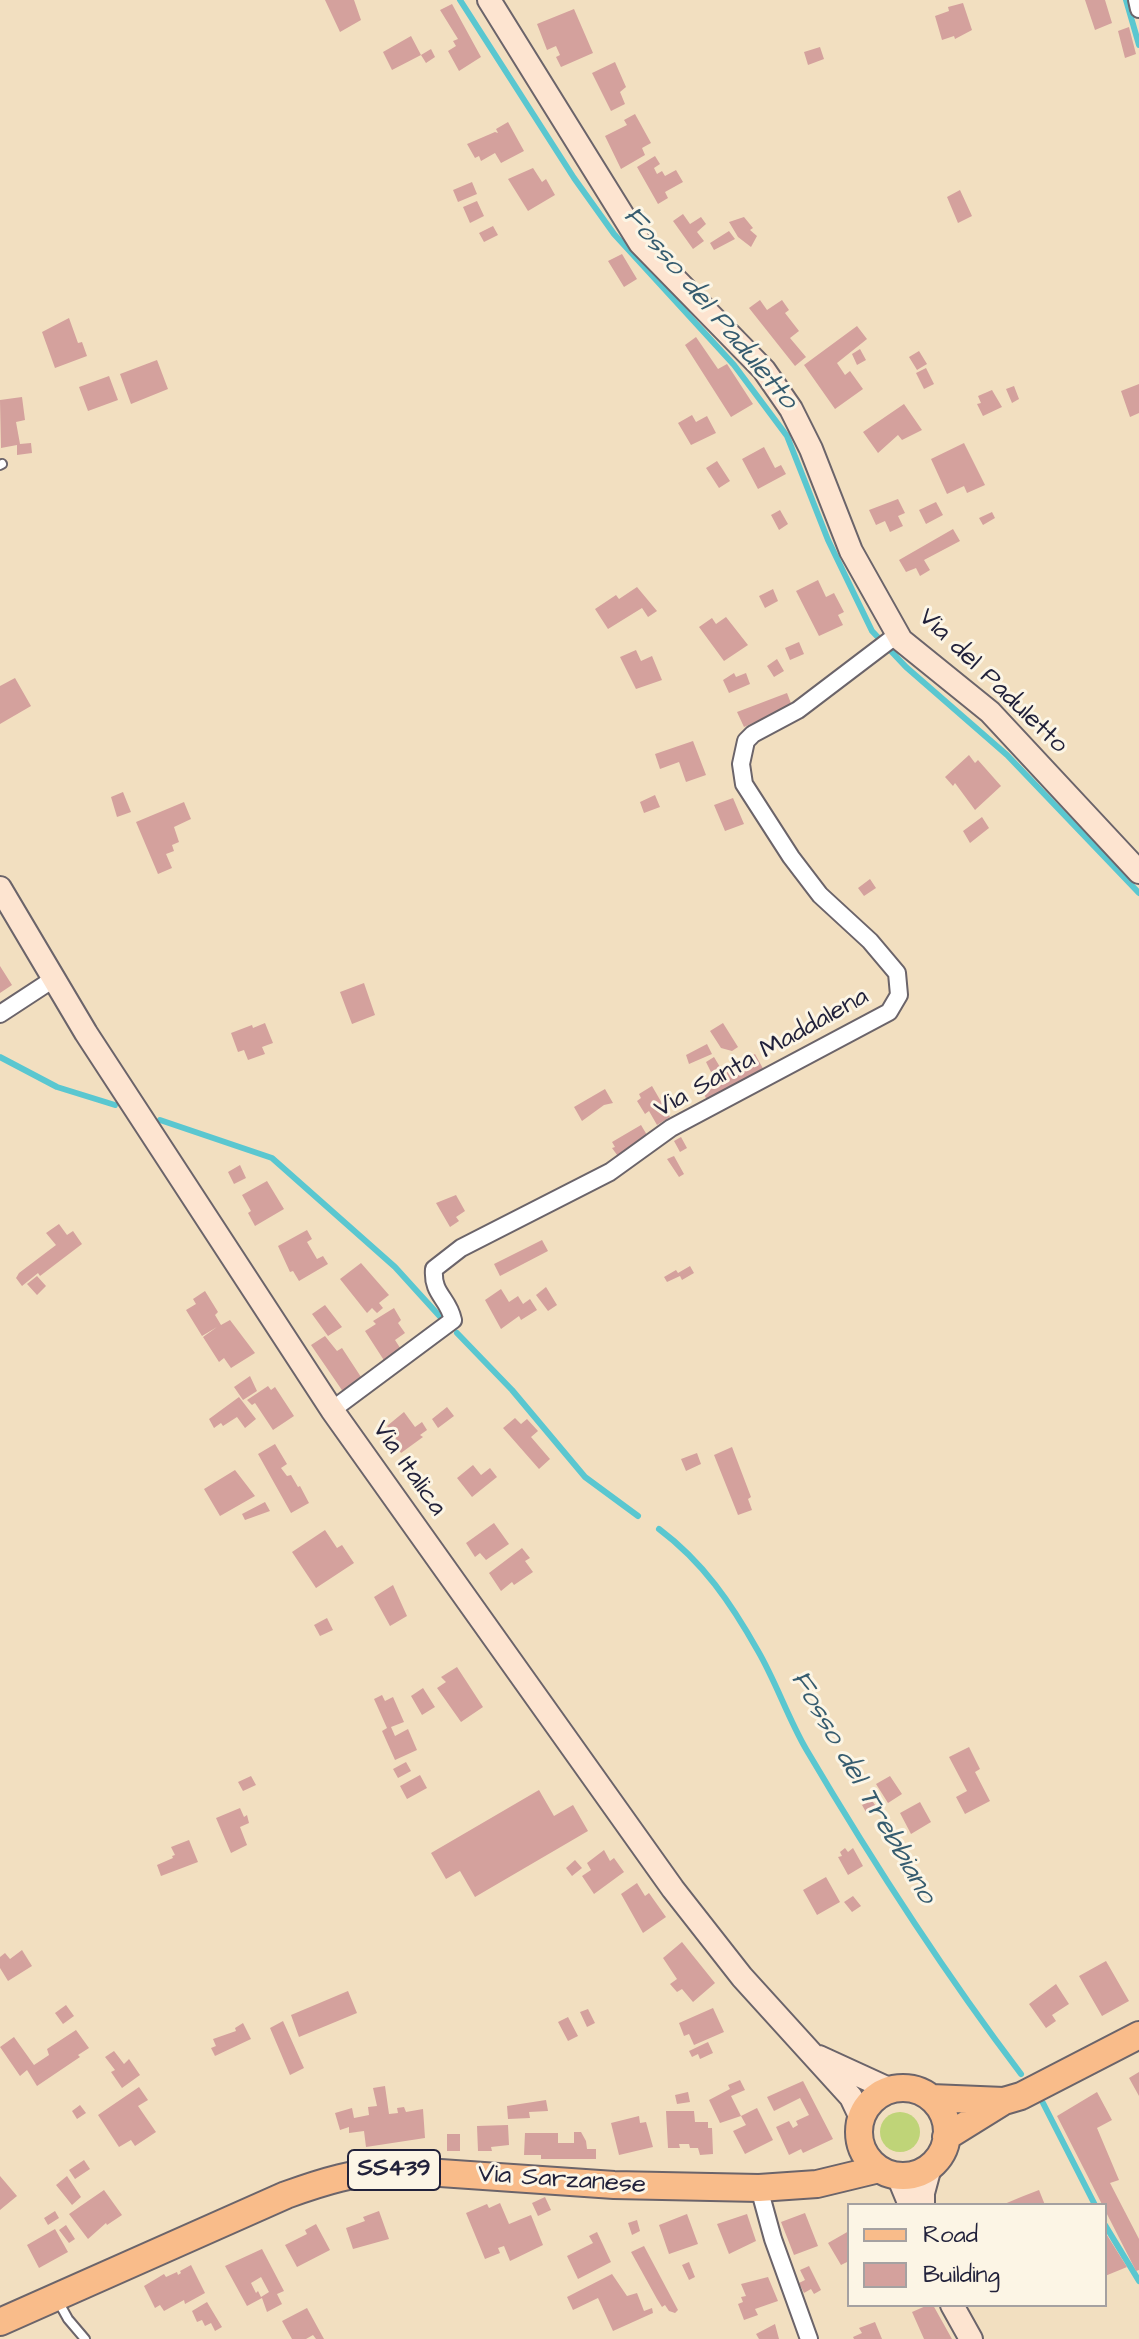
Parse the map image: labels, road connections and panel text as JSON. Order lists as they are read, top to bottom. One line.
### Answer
{"streets":{"main road":["Via del Paduletto","Via Italica","SS439","Via Sarzanese"],"street":["Via Santa Maddalena"]},"crossings":[["Via del Paduletto","Via Santa Maddalena"],["Via Santa Maddalena","Via Italica"],["Via Italica","SS439"],["SS439","Via Sarzanese"]],"water":["Fosso del Paduletto","Fosso del Trebbiano"],"legend":["Road","Building"]}
